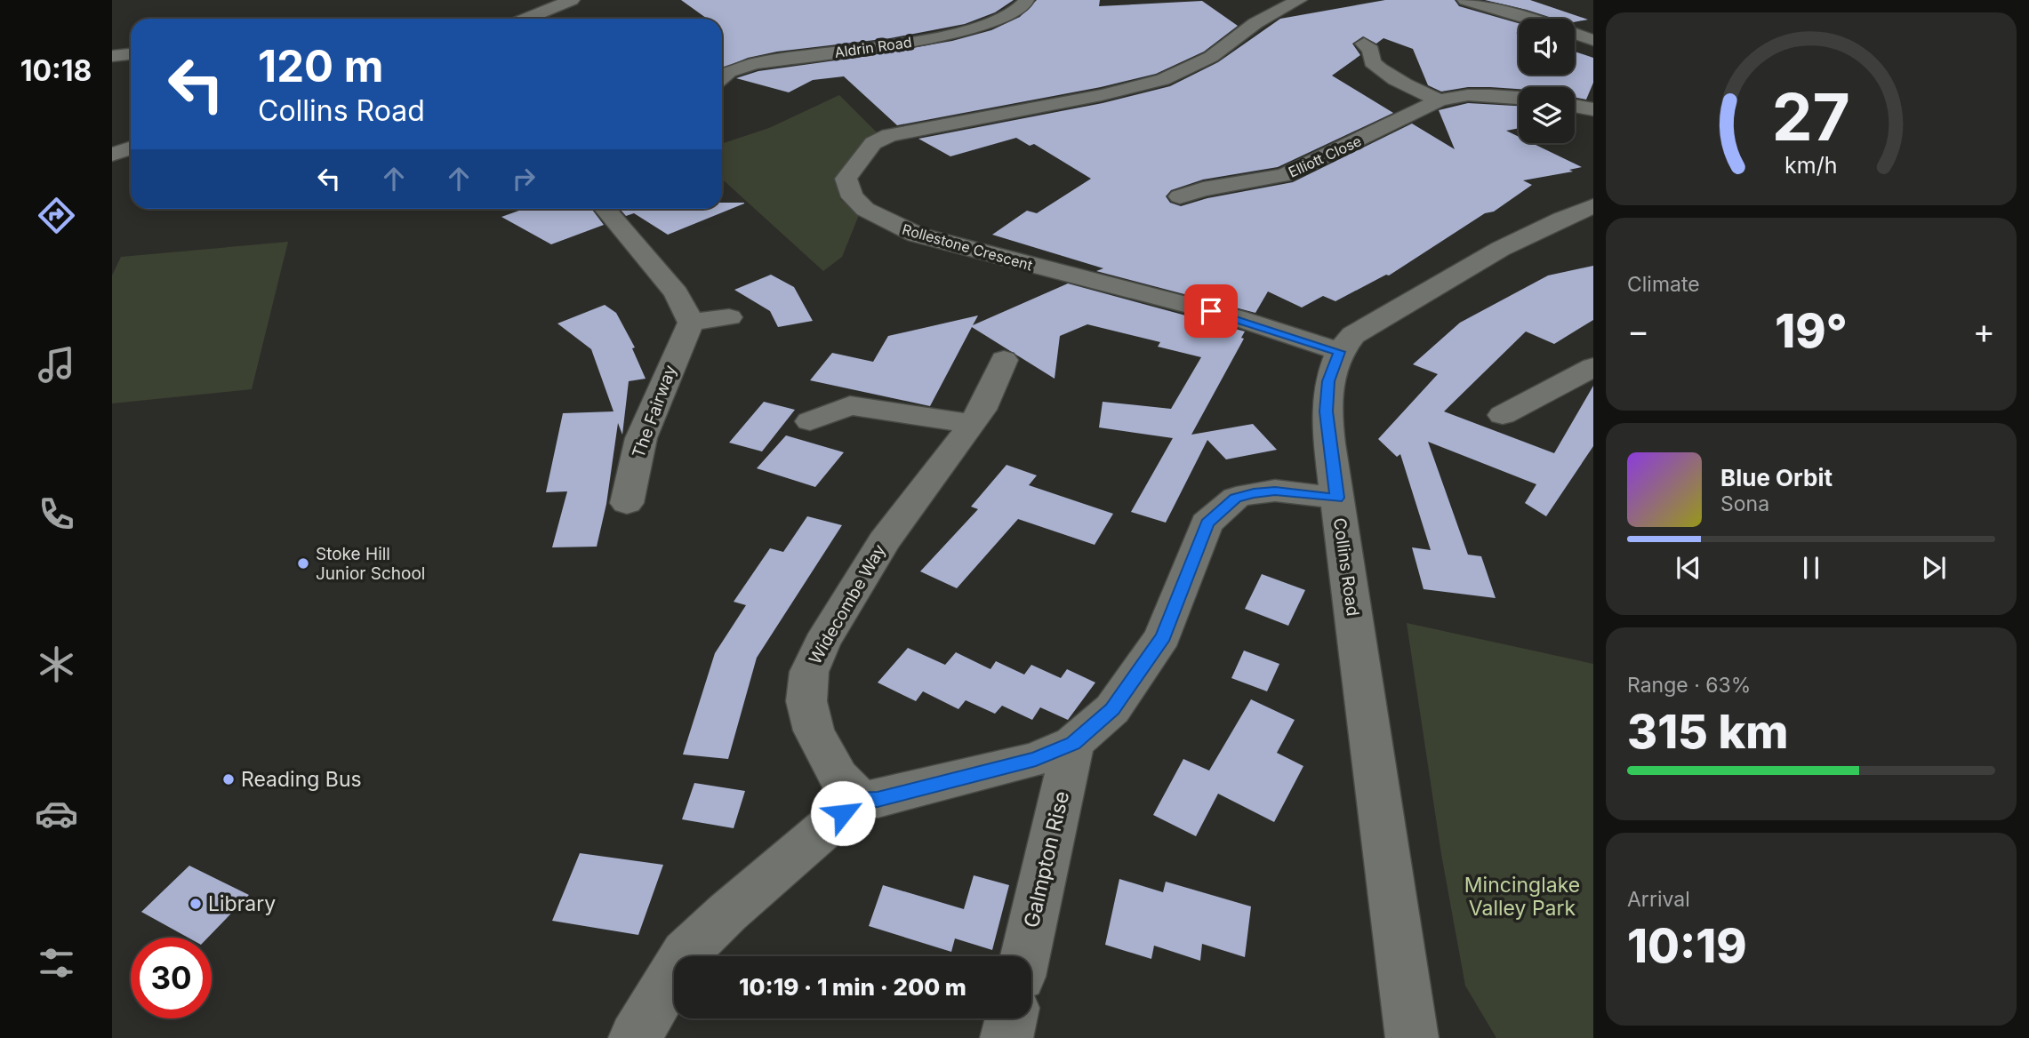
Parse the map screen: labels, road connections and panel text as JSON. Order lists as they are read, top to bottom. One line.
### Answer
{"streets":{"street":["Aldrin Road","Elliott Close","Rollestone Crescent","The Fairway","Collins Road","Widecombe Way","Galmpton Rise"]},"crossings":[["Rollestone Crescent","Collins Road"]],"parks":["Mincinglake Valley Park"],"places":["Stoke Hill Junior School","Reading Bus","Library"],"page":{"tabs":"10:18","turn":["120 m","Collins Road"],"tile":["Climate",["Range · 63%","315 km"],["Arrival","10:19"]],"heat":["−","19°","+"],"song":["Blue Orbit","Sona"],"limit":"30","trip":"10:19 · 1 min · 200 m","gauge":["27","km/h"]}}
